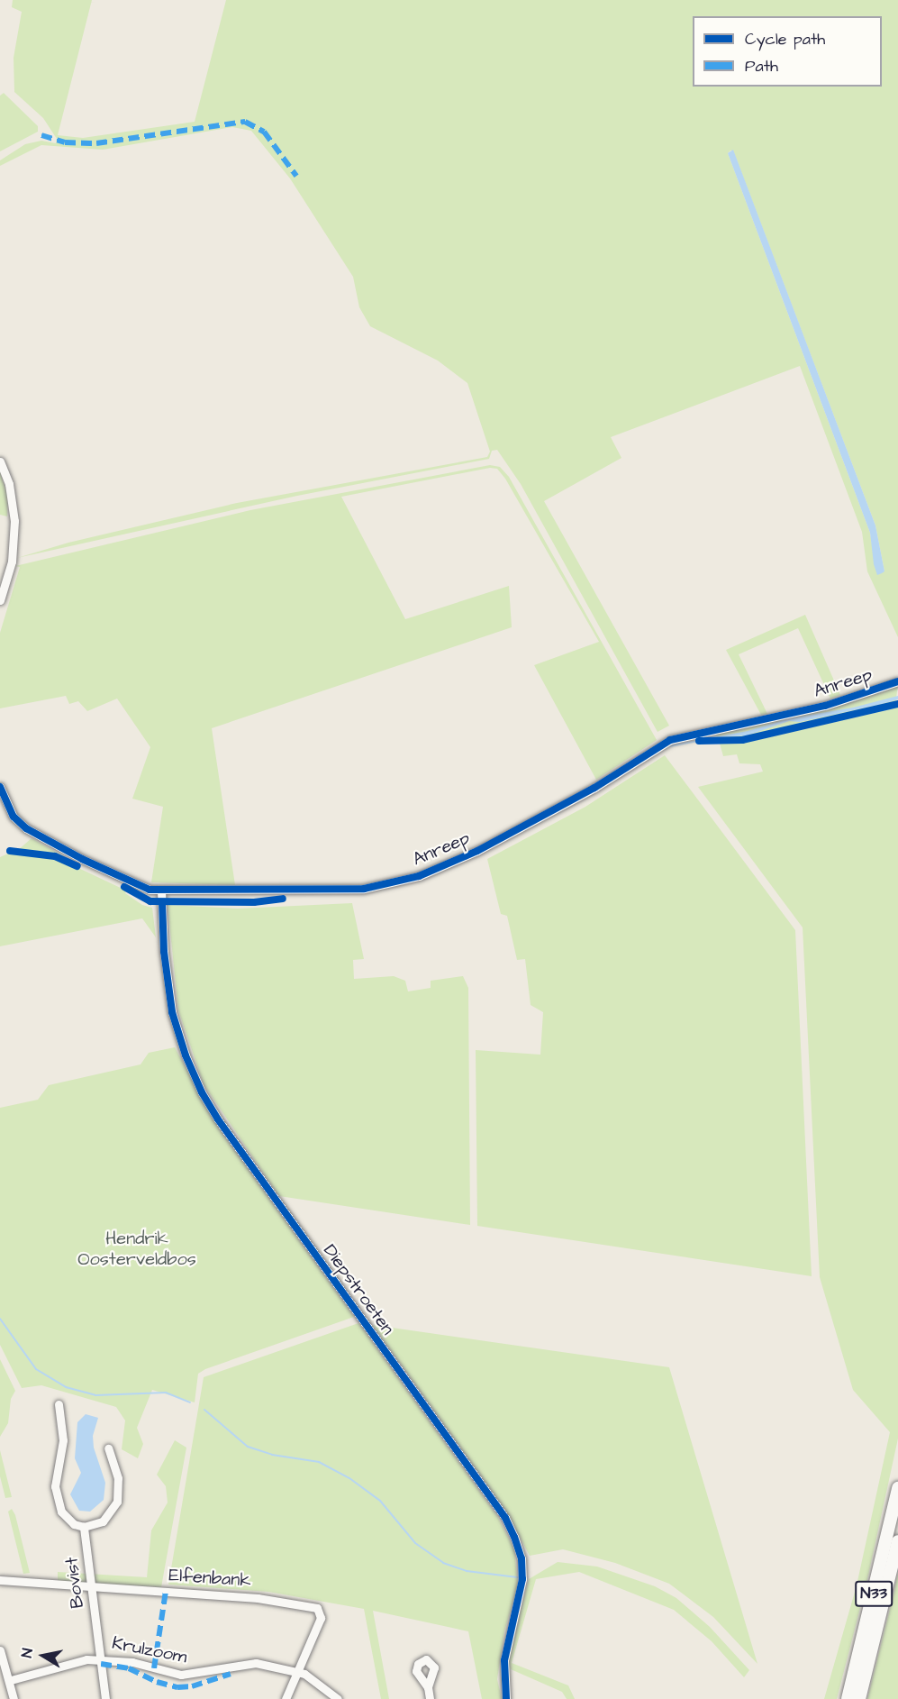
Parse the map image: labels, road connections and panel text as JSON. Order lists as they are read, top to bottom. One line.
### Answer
{"streets":{"highway":["N33"],"street":["Anreep","Diepstroeten","Elfenbank","Bovist","Krulzoom"]},"crossings":[["Anreep","Diepstroeten"],["Elfenbank","Bovist"],["Elfenbank","Krulzoom"],["Bovist","Krulzoom"]],"parks":["Hendrik Oosterveldbos"],"legend":["Cycle path","Path"],"north":"left"}
